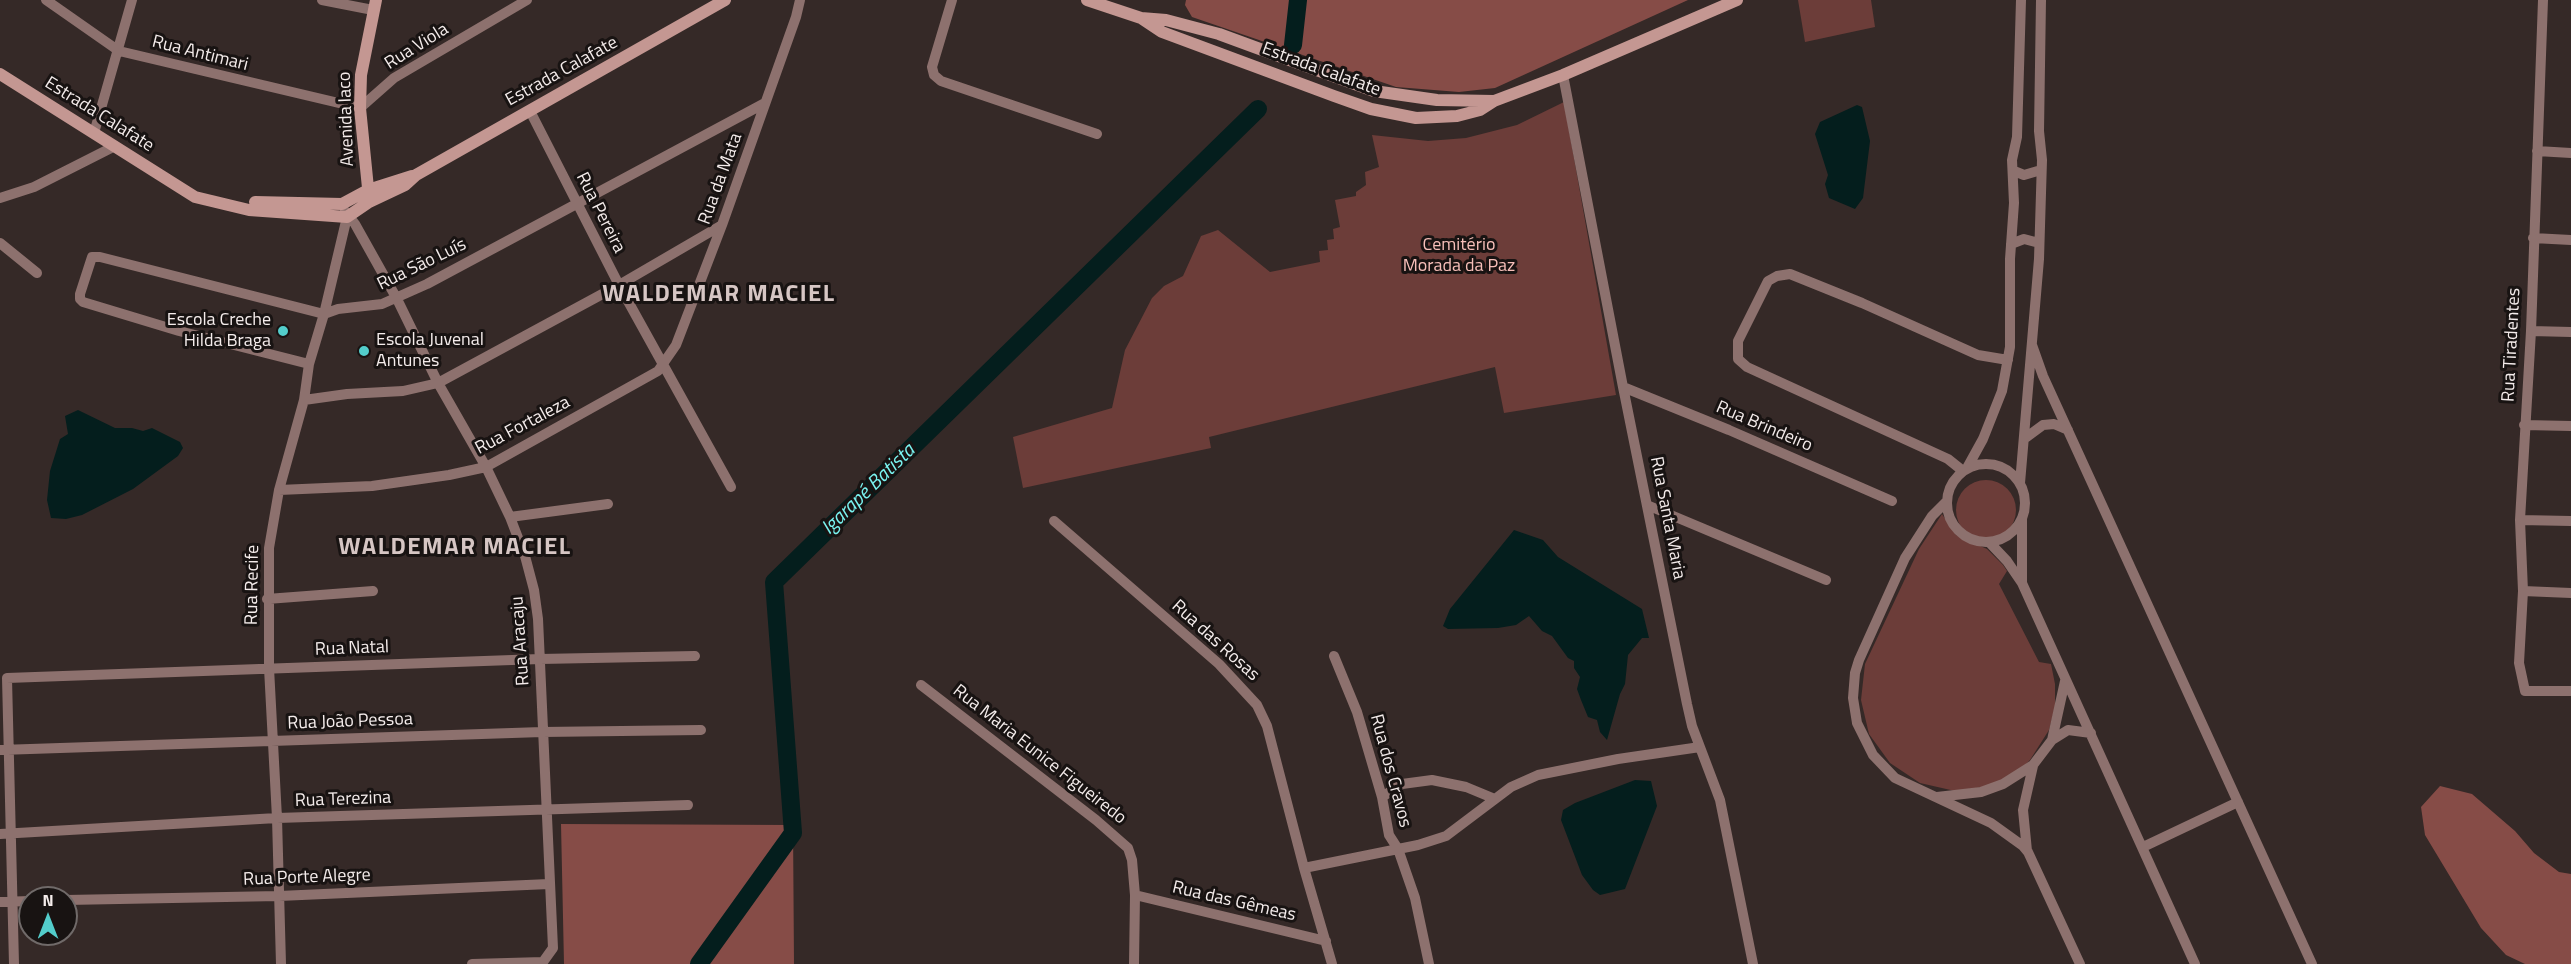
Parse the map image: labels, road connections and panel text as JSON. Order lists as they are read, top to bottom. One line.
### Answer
{"streets":{"street":["Rua Viola","Rua Antimari","Estrada Calafate","Avenida Iaco","Rua da Mata","Rua Pereira","Rua São Luís","Rua Tiradentes","Rua Fortaleza","Rua Brindeiro","Rua Santa Maria","Rua Recife","Rua Aracaju","Rua das Rosas","Rua Natal","Rua João Pessoa","Rua Maria Eunice Figueiredo","Rua dos Cravos","Rua Terezina","Rua Porte Alegre","Rua das Gêmeas"]},"crossings":[["Rua Viola","Rua Antimari"],["Rua Viola","Avenida Iaco"],["Rua Antimari","Avenida Iaco"],["Estrada Calafate","Avenida Iaco"],["Estrada Calafate","Rua Pereira"],["Estrada Calafate","Rua Santa Maria"],["Estrada Calafate","Rua Recife"],["Estrada Calafate","Rua Aracaju"],["Rua da Mata","Rua Pereira"],["Rua da Mata","Rua São Luís"],["Rua da Mata","Rua Fortaleza"],["Rua Pereira","Rua São Luís"],["Rua Pereira","Rua Fortaleza"],["Rua São Luís","Rua Recife"],["Rua São Luís","Rua Aracaju"],["Rua Fortaleza","Rua Recife"],["Rua Fortaleza","Rua Aracaju"],["Rua Brindeiro","Rua Santa Maria"],["Rua Recife","Rua Aracaju"],["Rua Recife","Rua Natal"],["Rua Recife","Rua João Pessoa"],["Rua Recife","Rua Terezina"],["Rua Recife","Rua Porte Alegre"],["Rua Aracaju","Rua Natal"],["Rua Aracaju","Rua João Pessoa"],["Rua Aracaju","Rua Terezina"],["Rua Aracaju","Rua Porte Alegre"],["Rua das Rosas","Rua das Gêmeas"],["Rua Natal","Rua João Pessoa"],["Rua Maria Eunice Figueiredo","Rua das Gêmeas"]],"districts":["WALDEMAR MACIEL","WALDEMAR MACIEL"],"water":["Igarapé Batista"],"parks":["Cemitério Morada da Paz"],"places":["Escola Creche Hilda Braga","Escola Juvenal Antunes"],"north":"top"}
